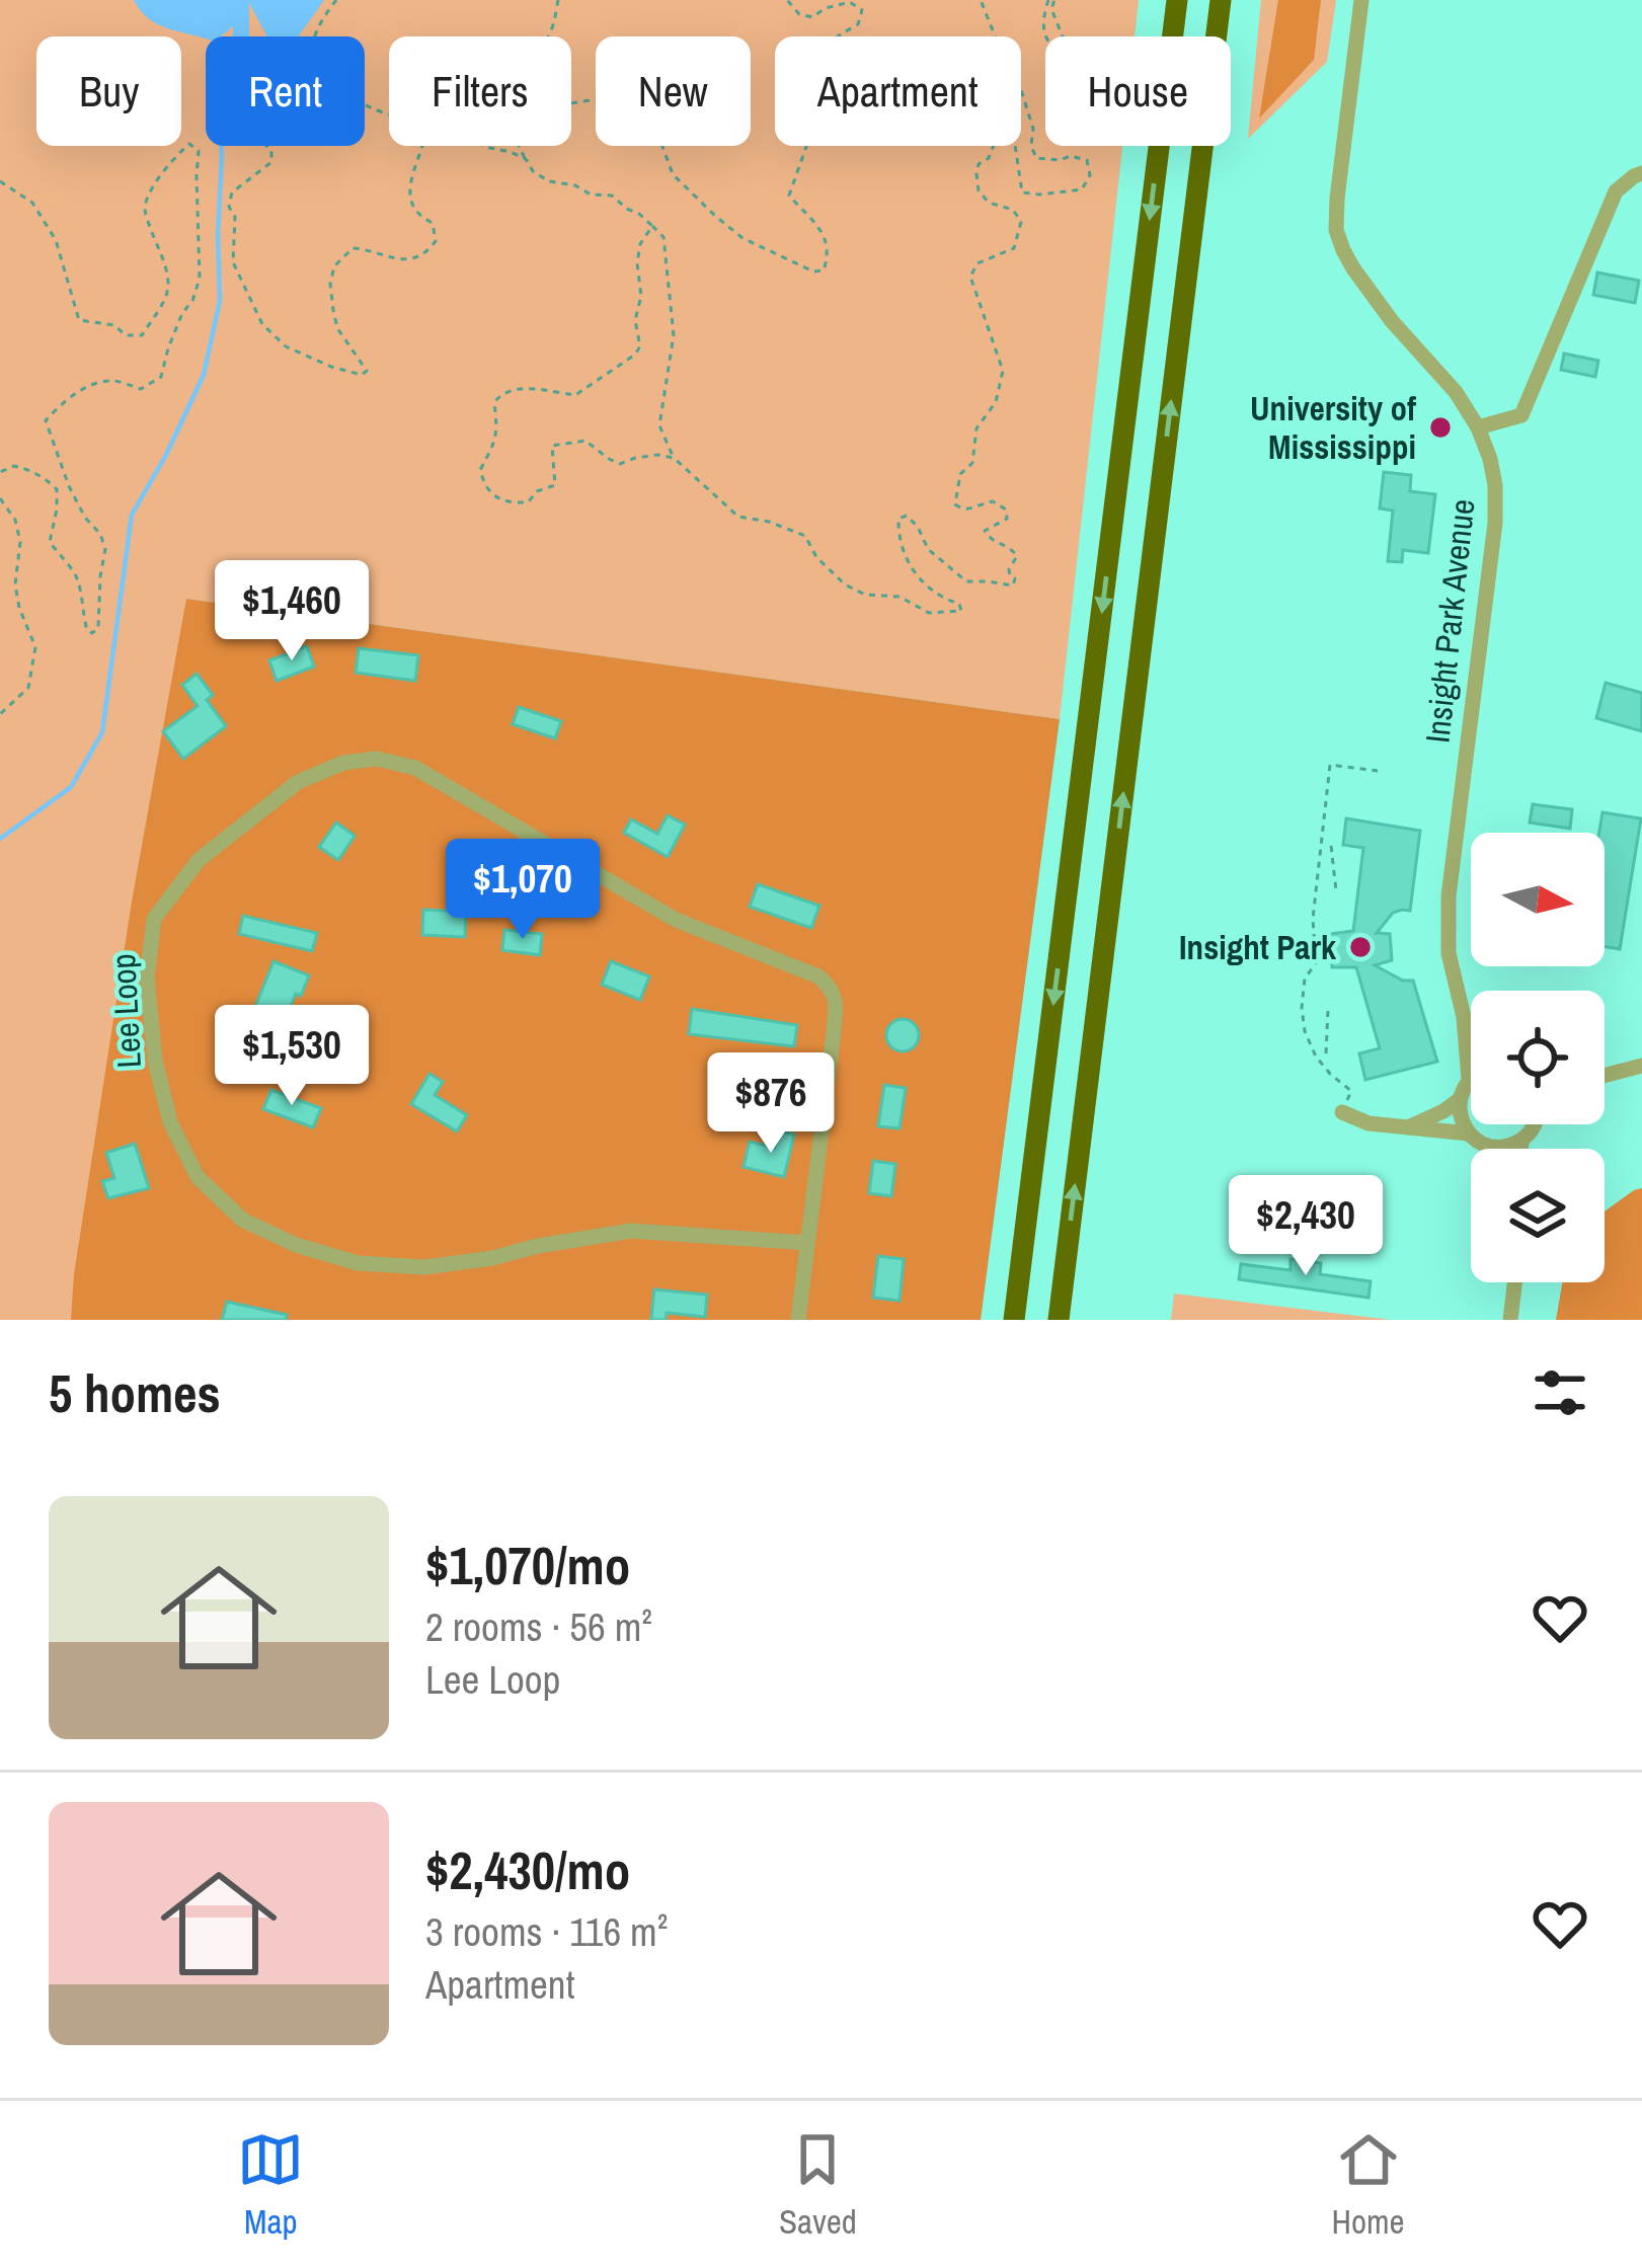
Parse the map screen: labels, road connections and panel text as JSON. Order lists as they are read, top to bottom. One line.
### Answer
{"streets":{"street":["Insight Park Avenue","Lee Loop"]},"places":["University of Mississippi","Insight Park"],"north":"right","page":{"chip":["Buy","Rent","Filters","New","Apartment","House"],"price":["$1,460","$1,070","$1,530","$876","$2,430"],"heading":"5 homes","list":[{"name":"$1,070/mo","note":"2 rooms · 56 m² · Lee Loop"},{"name":"$2,430/mo","note":"3 rooms · 116 m² · Apartment"}],"tabs":["Map","Saved","Home"]}}
